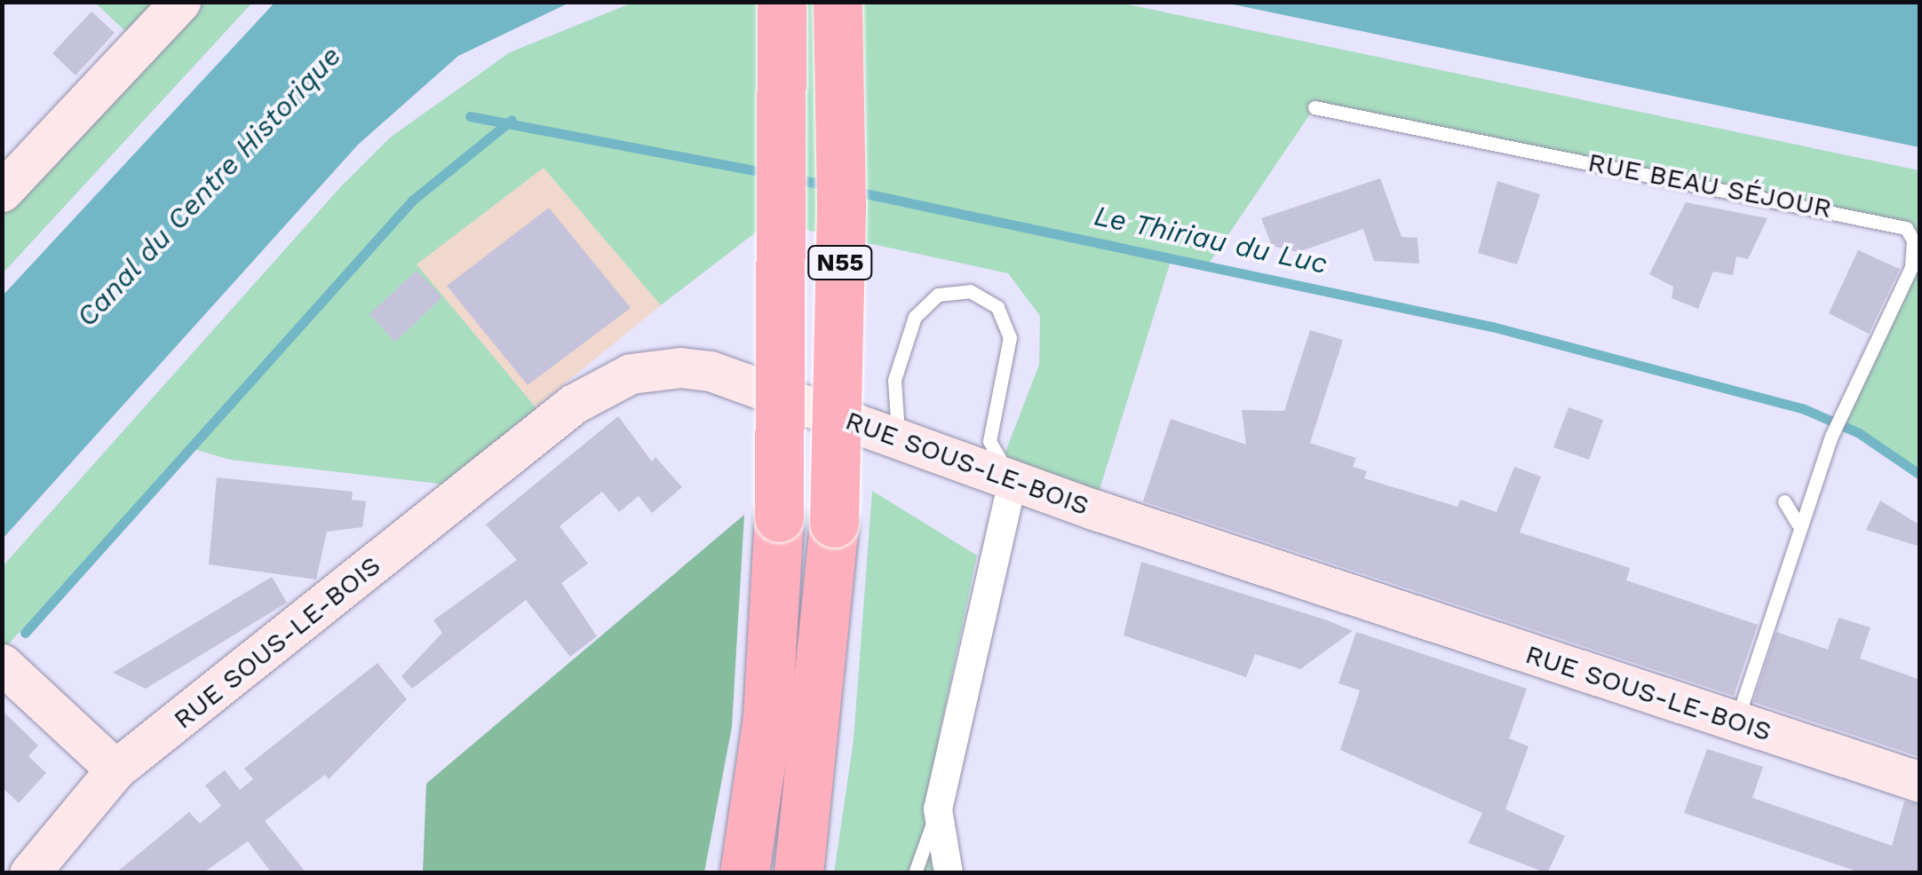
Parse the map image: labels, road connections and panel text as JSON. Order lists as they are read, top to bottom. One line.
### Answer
{"streets":{"highway":["N55"],"street":["RUE SOUS-LE-BOIS"],"lane":["RUE BEAU SÉJOUR"]},"water":["Canal du Centre Historique","Le Thiriau du Luc"]}
